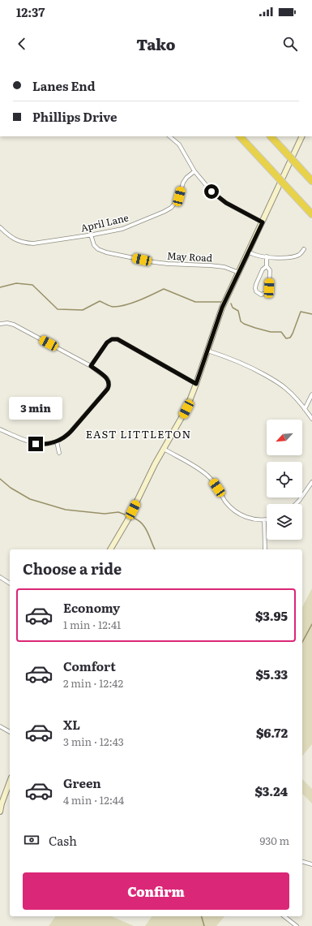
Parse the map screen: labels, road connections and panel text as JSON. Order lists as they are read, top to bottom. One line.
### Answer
{"streets":{"street":["April Lane","May Road"]},"crossings":[["April Lane","May Road"]],"districts":["EAST LITTLETON"],"north":"bottom left","page":{"status":"12:37","header":"Tako","banner":["Lanes End","Phillips Drive"],"bubble":"3 min","heading":"Choose a ride","list":[{"name":"Economy","note":"1 min · 12:41","value":"$3.95"},{"name":"Comfort","note":"2 min · 12:42","value":"$5.33"},{"name":"XL","note":"3 min · 12:43","value":"$6.72"},{"name":"Green","note":"4 min · 12:44","value":"$3.24"}],"pay":["Cash","930 m"],"buttons":"Confirm"}}
